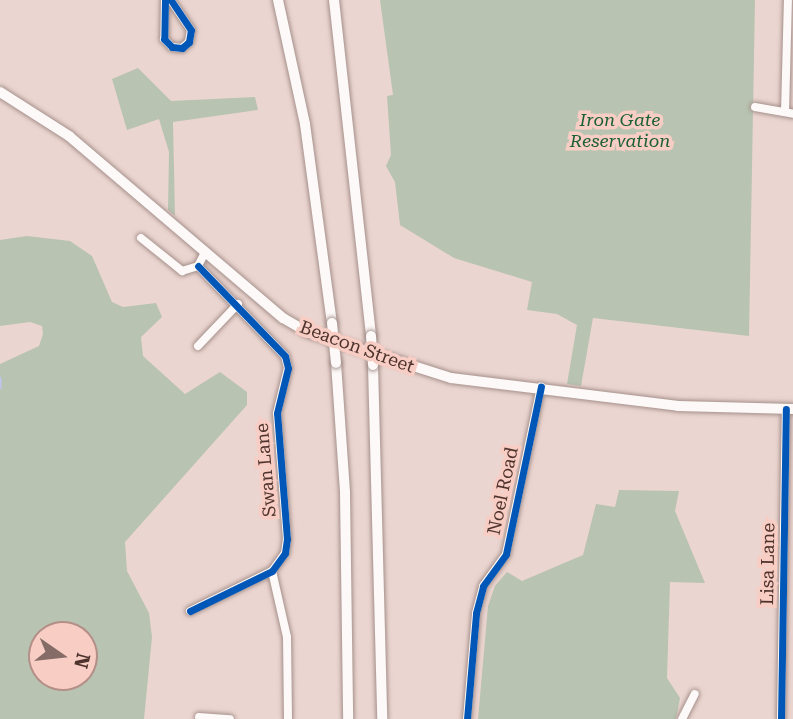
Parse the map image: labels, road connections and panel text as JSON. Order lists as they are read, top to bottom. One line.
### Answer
{"streets":{"main road":["Beacon Street"],"street":["Swan Lane","Noel Road","Lisa Lane"]},"crossings":[["Beacon Street","Noel Road"],["Beacon Street","Lisa Lane"]],"parks":["Iron Gate Reservation"],"north":"right"}
